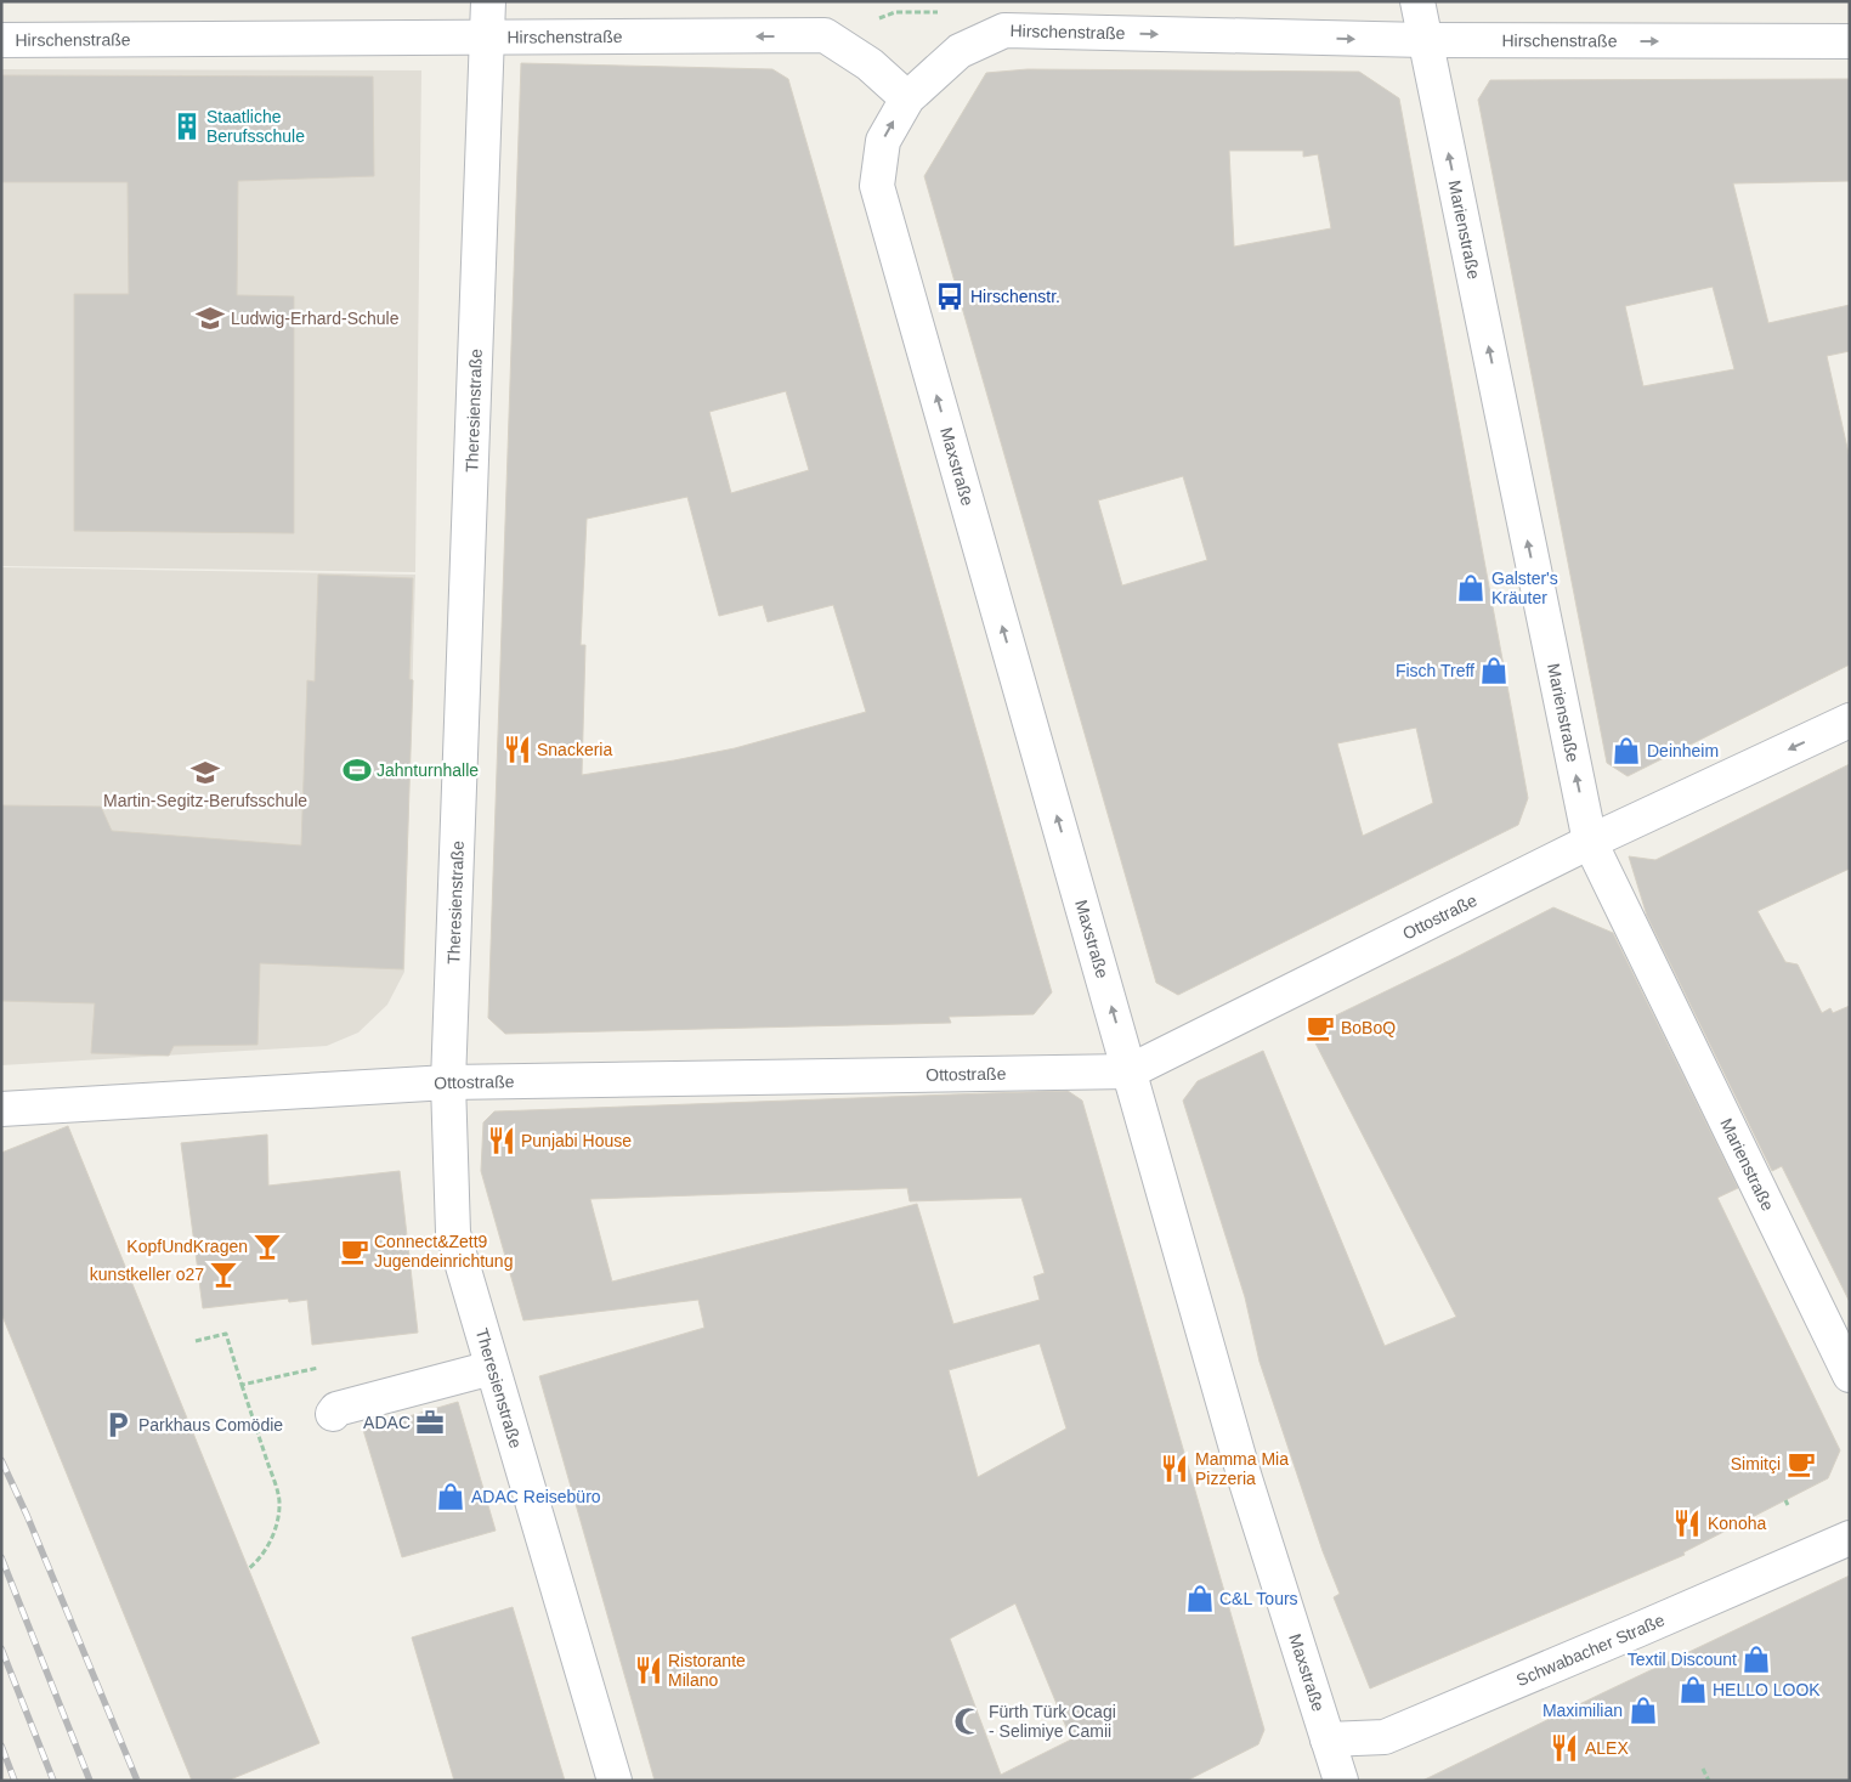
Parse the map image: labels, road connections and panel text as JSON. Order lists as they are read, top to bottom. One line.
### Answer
{"streets":{"street":["Hirschenstraße","Marienstraße","Theresienstraße","Maxstraße","Ottostraße","Schwabacher Straße"]},"crossings":[["Hirschenstraße","Marienstraße"],["Hirschenstraße","Theresienstraße"],["Hirschenstraße","Maxstraße"],["Marienstraße","Ottostraße"],["Theresienstraße","Ottostraße"],["Maxstraße","Ottostraße"],["Maxstraße","Schwabacher Straße"]],"one_way":["Marienstraße","Maxstraße"],"places":{"building":["Staatliche Berufsschule"],"bus stop":["Hirschenstr."],"school or university":["Ludwig-Erhard-Schule","Martin-Segitz-Berufsschule"],"shop":["Galster's Kräuter","Fisch Treff","Deinheim","ADAC Reisebüro","C&L Tours","Textil Discount","HELLO LOOK","Maximilian"],"restaurant":["Snackeria","Punjabi House","Mamma Mia Pizzeria","Konoha","Ristorante Milano","ALEX"],"sports":["Jahnturnhalle"],"cafe":["BoBoQ","Connect&Zett9 Jugendeinrichtung","Simitçi"],"bar":["KopfUndKragen","kunstkeller o27"],"office":["ADAC"],"parking":["Parkhaus Comödie"],"mosque":["Fürth Türk Ocagi - Selimiye Camii"]}}
